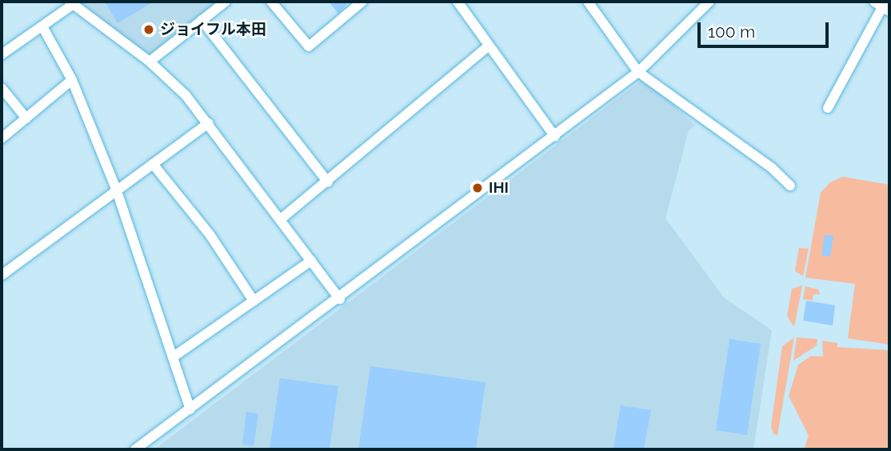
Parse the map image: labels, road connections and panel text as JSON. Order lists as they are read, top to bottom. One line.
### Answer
{"places":["ジョイフル本田","IHI"],"scale_bar":"100 m"}
